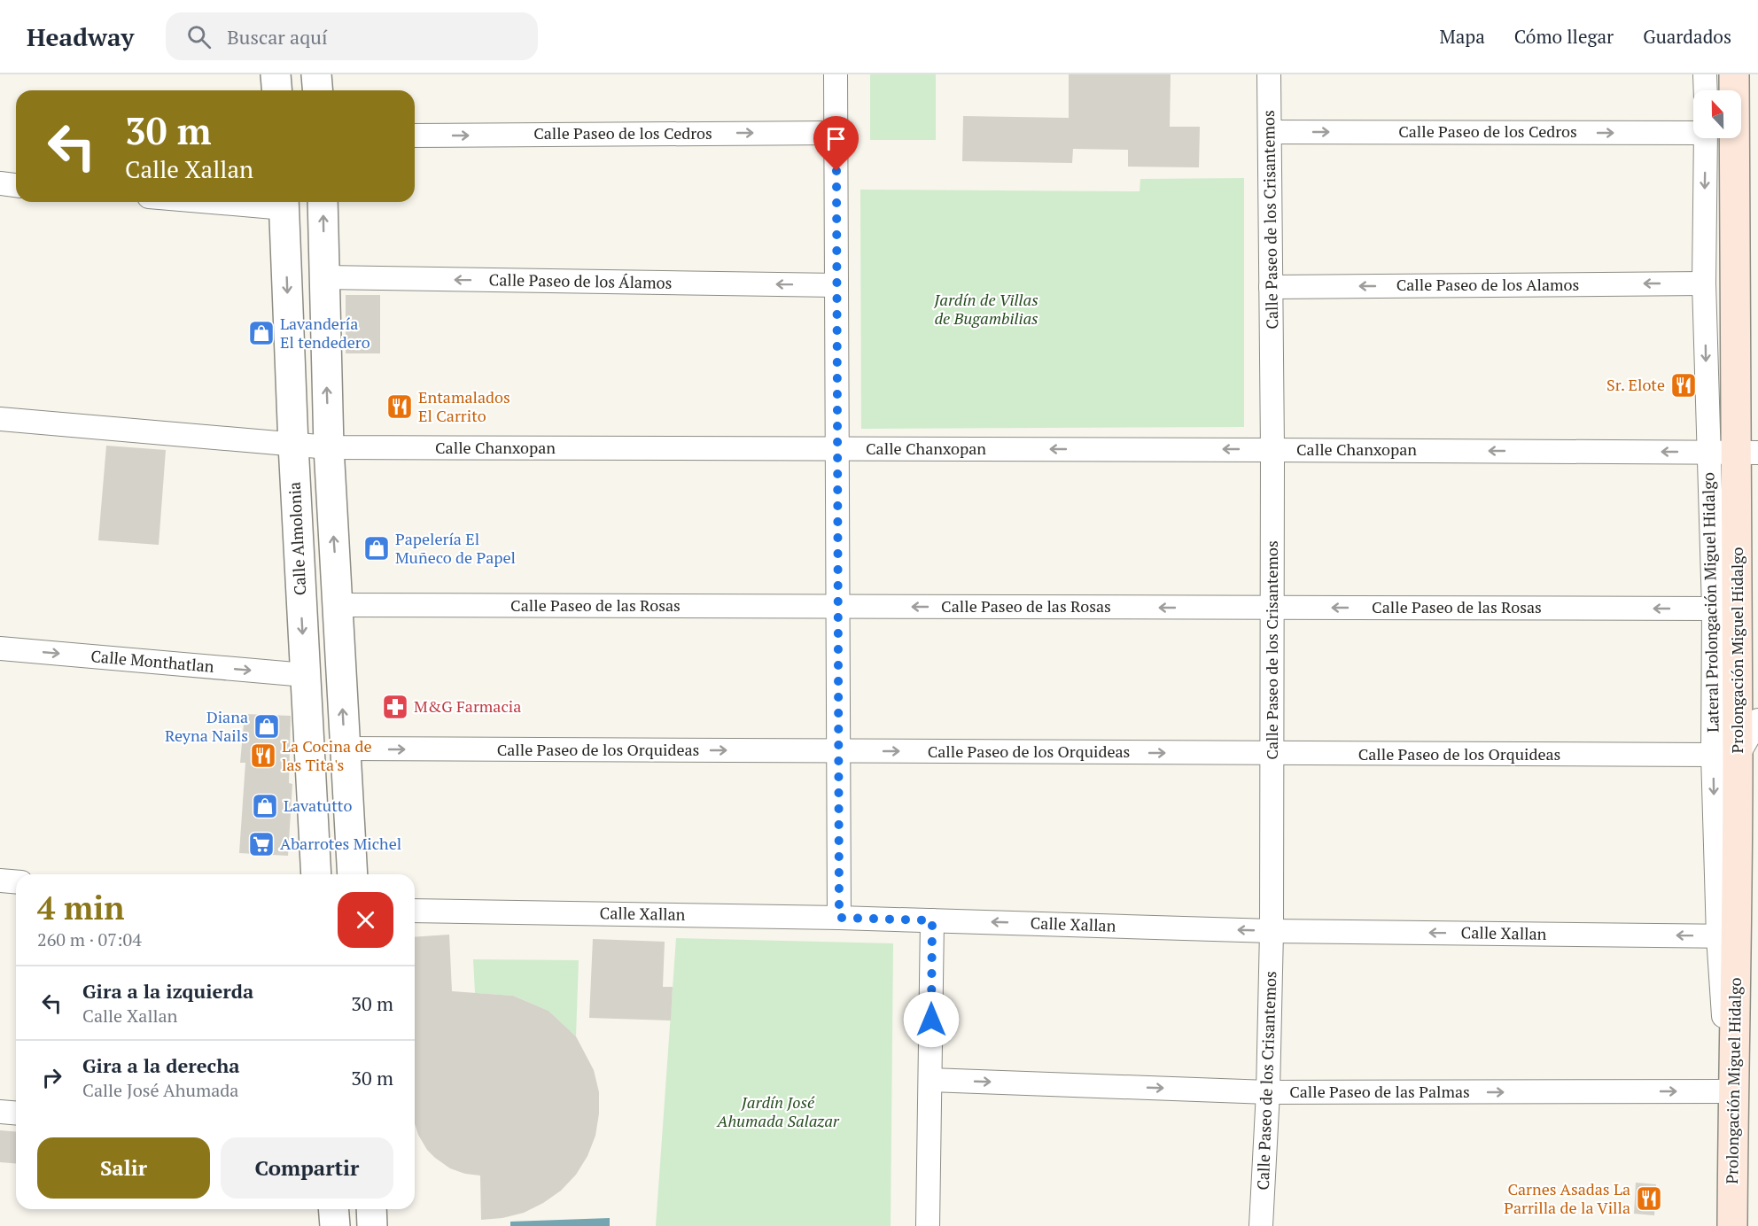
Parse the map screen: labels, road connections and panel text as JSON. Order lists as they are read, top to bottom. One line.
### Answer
{"streets":{"main road":["Prolongación Miguel Hidalgo"],"street":["Calle Paseo de los Cedros","Calle Paseo de los Crisantemos","Calle Paseo de los Álamos","Calle Paseo de los Alamos","Calle Chanxopan","Calle Almolonia","Lateral Prolongación Miguel Hidalgo","Calle Paseo de las Rosas","Calle Monthatlan","Calle Paseo de los Orquideas","Calle Xallan","Calle Paseo de las Palmas"]},"crossings":[["Calle Paseo de los Cedros","Calle Paseo de los Crisantemos"],["Calle Paseo de los Crisantemos","Calle Paseo de los Alamos"],["Calle Paseo de los Crisantemos","Calle Chanxopan"],["Calle Paseo de los Crisantemos","Calle Paseo de las Rosas"],["Calle Paseo de los Crisantemos","Calle Paseo de los Orquideas"],["Calle Paseo de los Crisantemos","Calle Xallan"],["Calle Paseo de los Crisantemos","Calle Paseo de las Palmas"],["Calle Paseo de los Alamos","Lateral Prolongación Miguel Hidalgo"],["Calle Chanxopan","Calle Almolonia"],["Calle Chanxopan","Lateral Prolongación Miguel Hidalgo"],["Calle Chanxopan","Prolongación Miguel Hidalgo"],["Calle Almolonia","Calle Monthatlan"],["Lateral Prolongación Miguel Hidalgo","Calle Paseo de las Rosas"],["Lateral Prolongación Miguel Hidalgo","Prolongación Miguel Hidalgo"],["Lateral Prolongación Miguel Hidalgo","Calle Paseo de los Orquideas"],["Prolongación Miguel Hidalgo","Calle Paseo de los Orquideas"],["Prolongación Miguel Hidalgo","Calle Xallan"],["Prolongación Miguel Hidalgo","Calle Paseo de las Palmas"]],"one_way":["Calle Paseo de los Cedros","Calle Paseo de los Álamos","Calle Paseo de los Alamos","Calle Chanxopan","Lateral Prolongación Miguel Hidalgo","Calle Paseo de las Rosas","Calle Monthatlan","Calle Paseo de los Orquideas","Calle Xallan","Calle Paseo de las Palmas"],"parks":["Jardín de Villas de Bugambilias","Jardín José Ahumada Salazar"],"places":{"shop":["Lavandería El tendedero","Papelería El Muñeco de Papel","Diana Reyna Nails","Lavatutto"],"restaurant":["Sr. Elote","Entamalados El Carrito","La Cocina de las Tita's","Carnes Asadas La Parrilla de la Villa"],"pharmacy":["M&G Farmacia"],"supermarket":["Abarrotes Michel"]},"north":"top","page":{"header":"Headway","search":"Buscar aquí","nav":["Mapa","Cómo llegar","Guardados"],"turn":["30 m","Calle Xallan"],"heading":["4 min","260 m · 07:04"],"list":[{"name":"Gira a la izquierda","note":"Calle Xallan","value":"30 m"},{"name":"Gira a la derecha","note":"Calle José Ahumada","value":"30 m"}],"buttons":["Salir","Compartir"]}}
